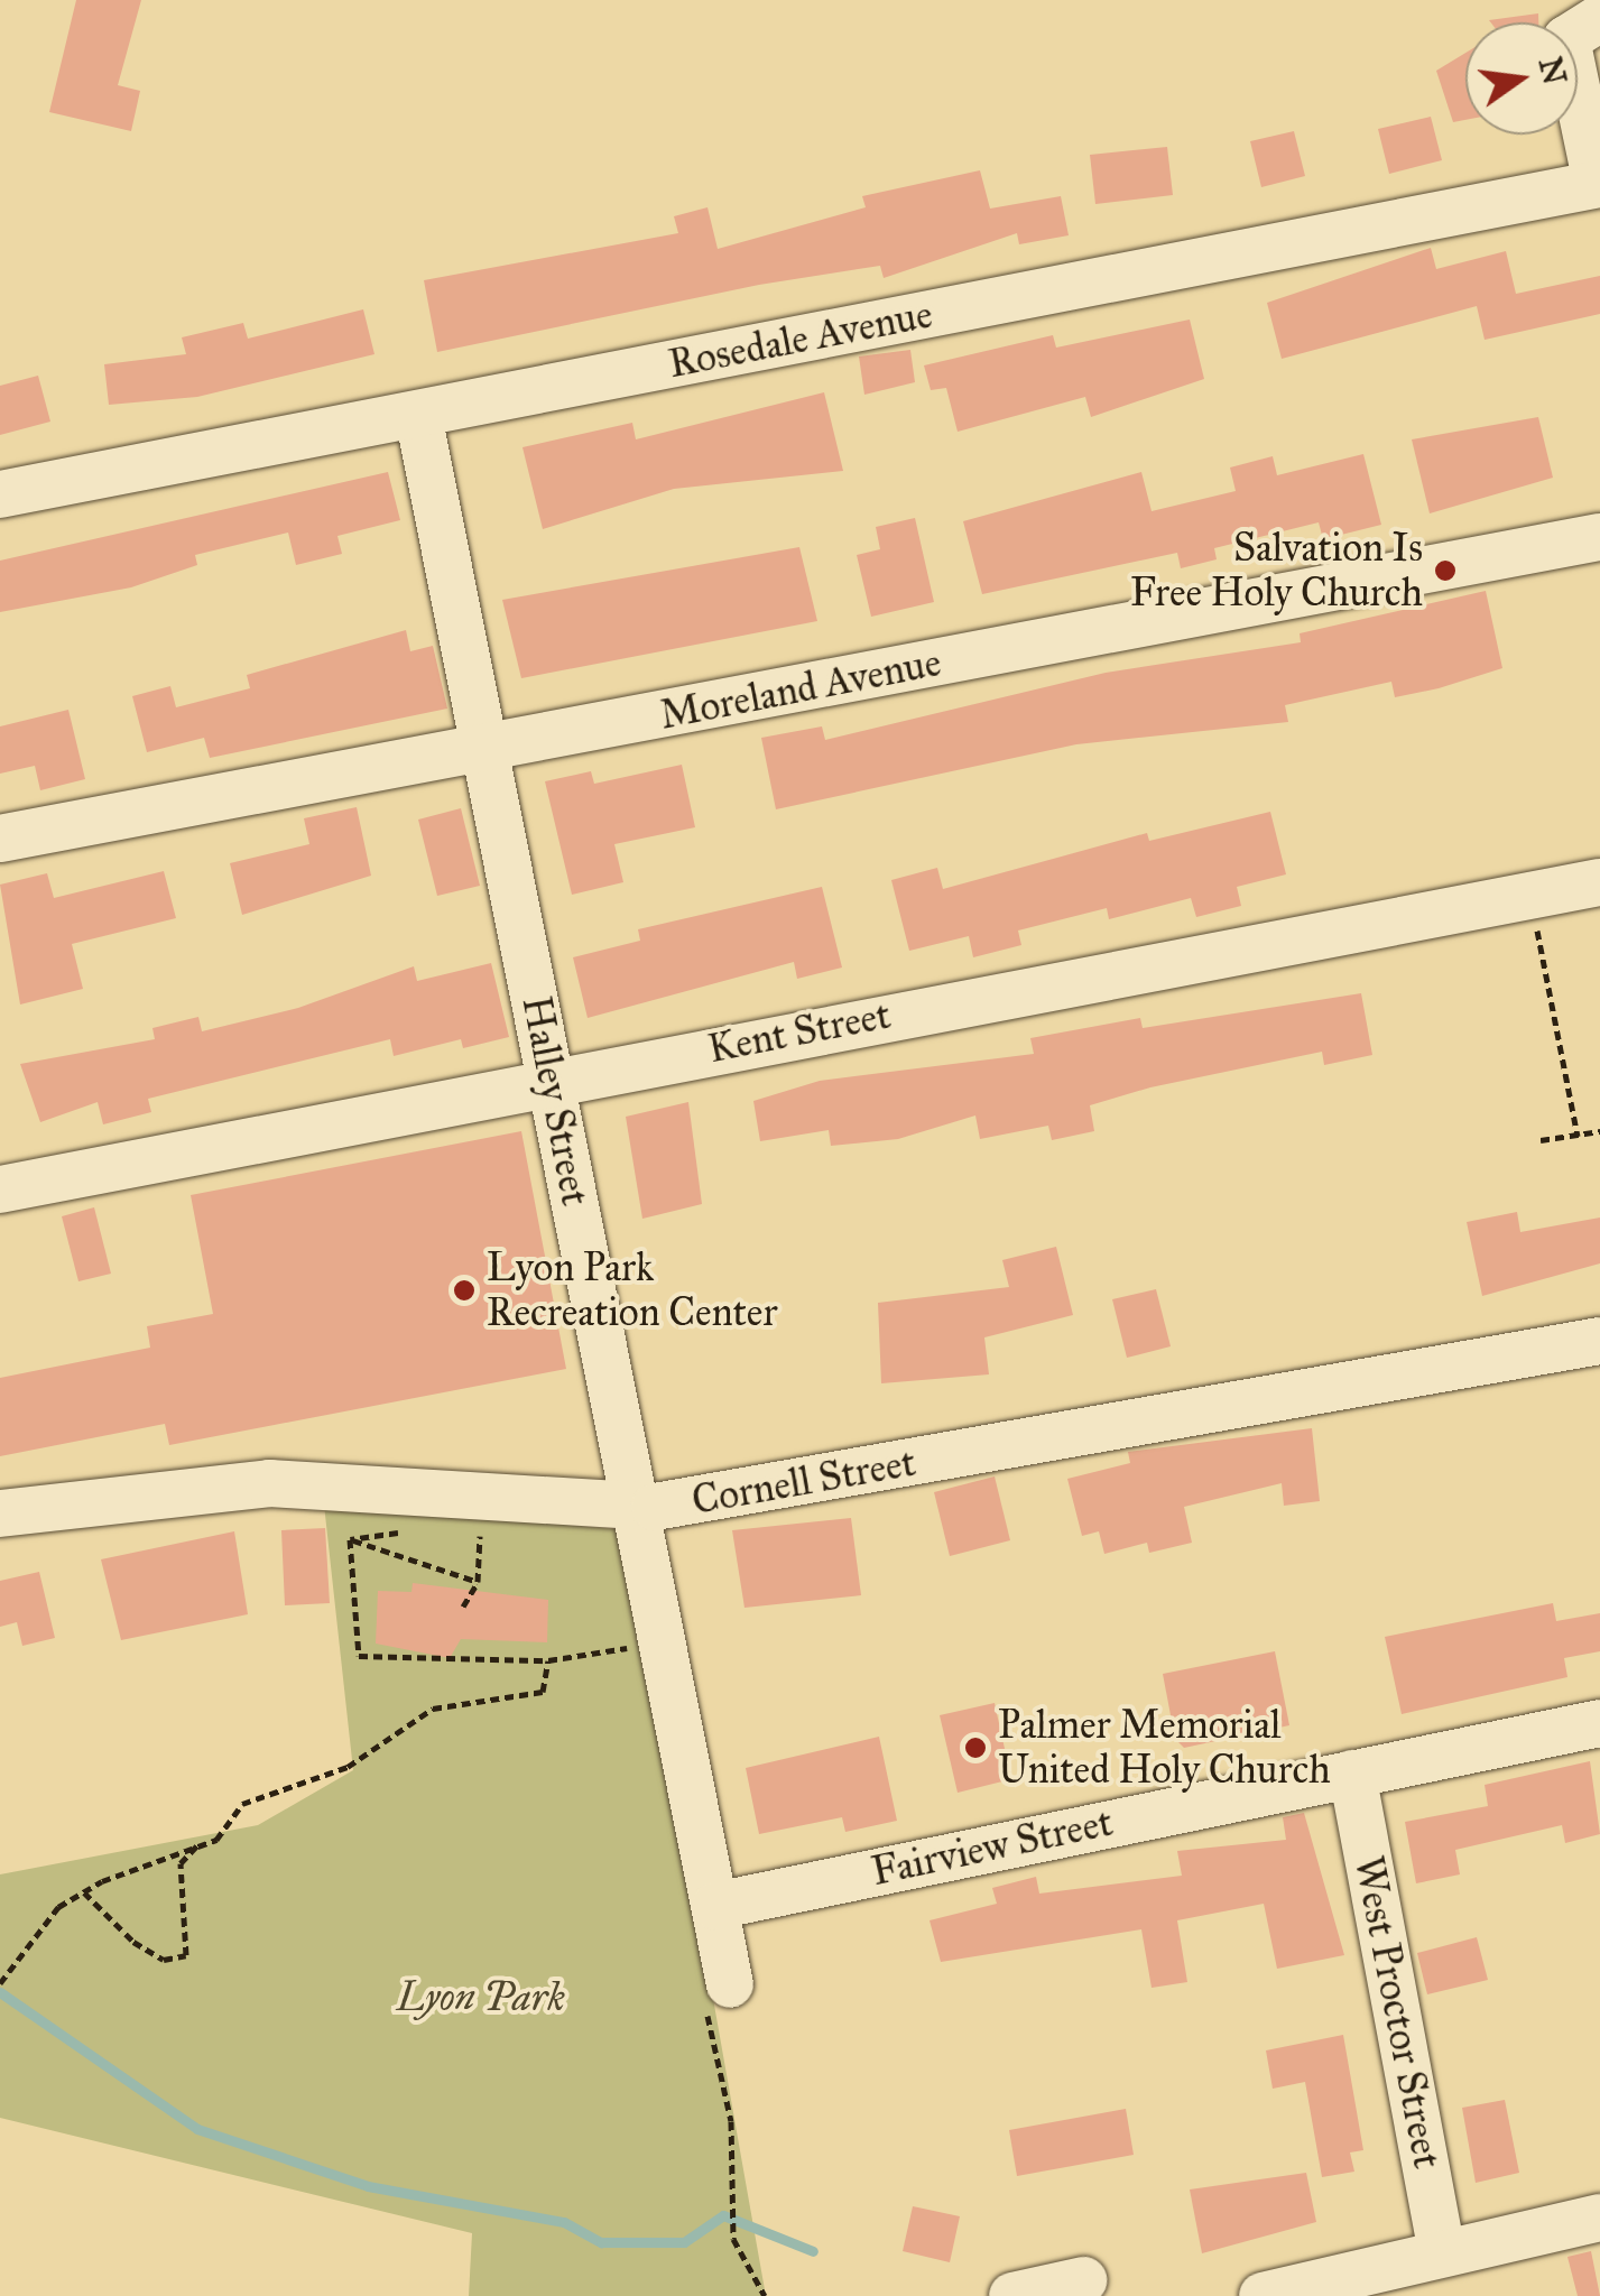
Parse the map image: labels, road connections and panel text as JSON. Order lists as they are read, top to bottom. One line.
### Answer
{"streets":{"street":["Rosedale Avenue","Moreland Avenue","Kent Street","Halley Street","Cornell Street","Fairview Street","West Proctor Street"]},"crossings":[["Rosedale Avenue","Halley Street"],["Moreland Avenue","Halley Street"],["Kent Street","Halley Street"],["Halley Street","Cornell Street"],["Halley Street","Fairview Street"],["Fairview Street","West Proctor Street"]],"parks":["Lyon Park"],"places":["Salvation Is Free Holy Church","Lyon Park Recreation Center","Palmer Memorial United Holy Church"],"north":"right"}
